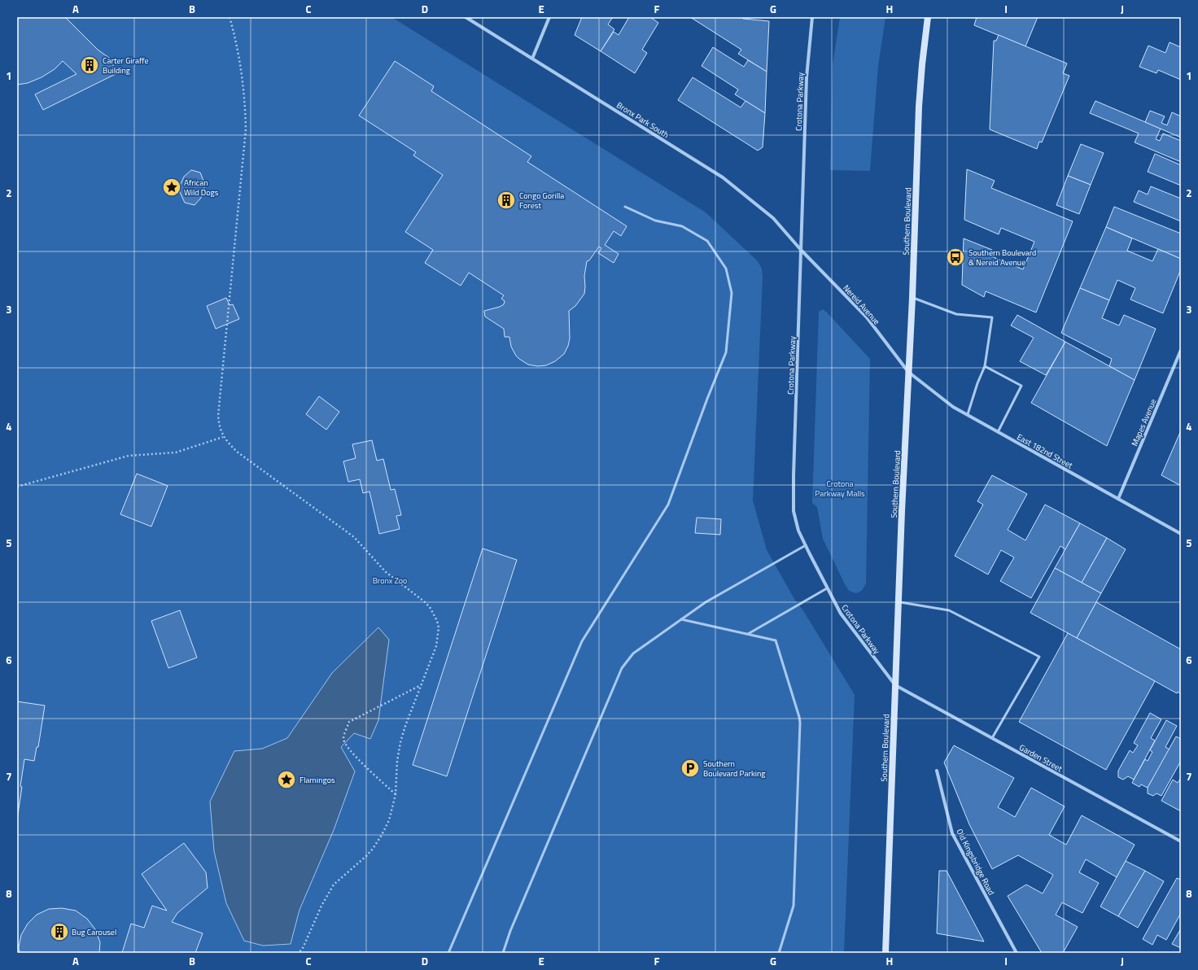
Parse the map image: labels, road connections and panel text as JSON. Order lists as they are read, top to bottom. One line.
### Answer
{"streets":{"main road":["Southern Boulevard"],"street":["Crotona Parkway","Bronx Park South","Nereid Avenue","Mapes Avenue","East 182nd Street","Garden Street","Old Kingsbridge Road"]},"crossings":[["Crotona Parkway","Bronx Park South"],["Crotona Parkway","Southern Boulevard"],["Crotona Parkway","Nereid Avenue"],["Crotona Parkway","Garden Street"],["Bronx Park South","Nereid Avenue"],["Southern Boulevard","Nereid Avenue"],["Southern Boulevard","East 182nd Street"],["Southern Boulevard","Garden Street"],["Nereid Avenue","East 182nd Street"],["Mapes Avenue","East 182nd Street"]],"parks":["Crotona Parkway Malls","Bronx Zoo"],"places":{"building":["Carter Giraffe Building","Congo Gorilla Forest","Bug Carousel"],"place":["African Wild Dogs","Flamingos"],"bus stop":["Southern Boulevard & Nereid Avenue"],"parking":["Southern Boulevard Parking"]},"grid":{"columns":["A","B","C","D","E","F","G","H","I","J"],"rows":["1","2","3","4","5","6","7","8"]}}
